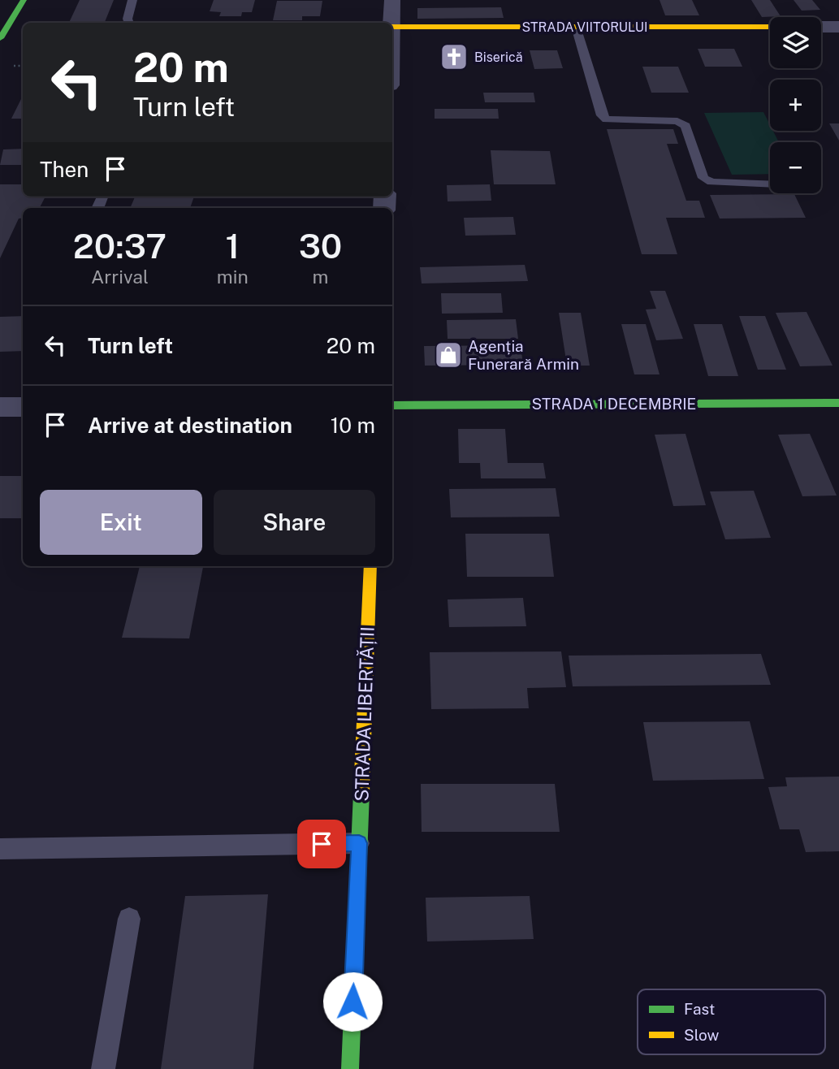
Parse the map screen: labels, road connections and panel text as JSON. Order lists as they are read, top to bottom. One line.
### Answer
{"streets":{"street":["STRADA VIITORULUI","STRADA 1 DECEMBRIE","STRADA LIBERTĂȚII"]},"places":{"church":["Biserică"],"shop":["Agenția Funerară Armin"]},"legend":["Fast","Slow"],"page":{"map_buttons":["+","−"],"turn":["20 m","Turn left"],"then":"Then","eta":["20:37","Arrival","1","min","30","m"],"list":[{"name":"Turn left","value":"20 m"},{"name":"Arrive at destination","value":"10 m"}],"buttons":["Exit","Share"]}}
